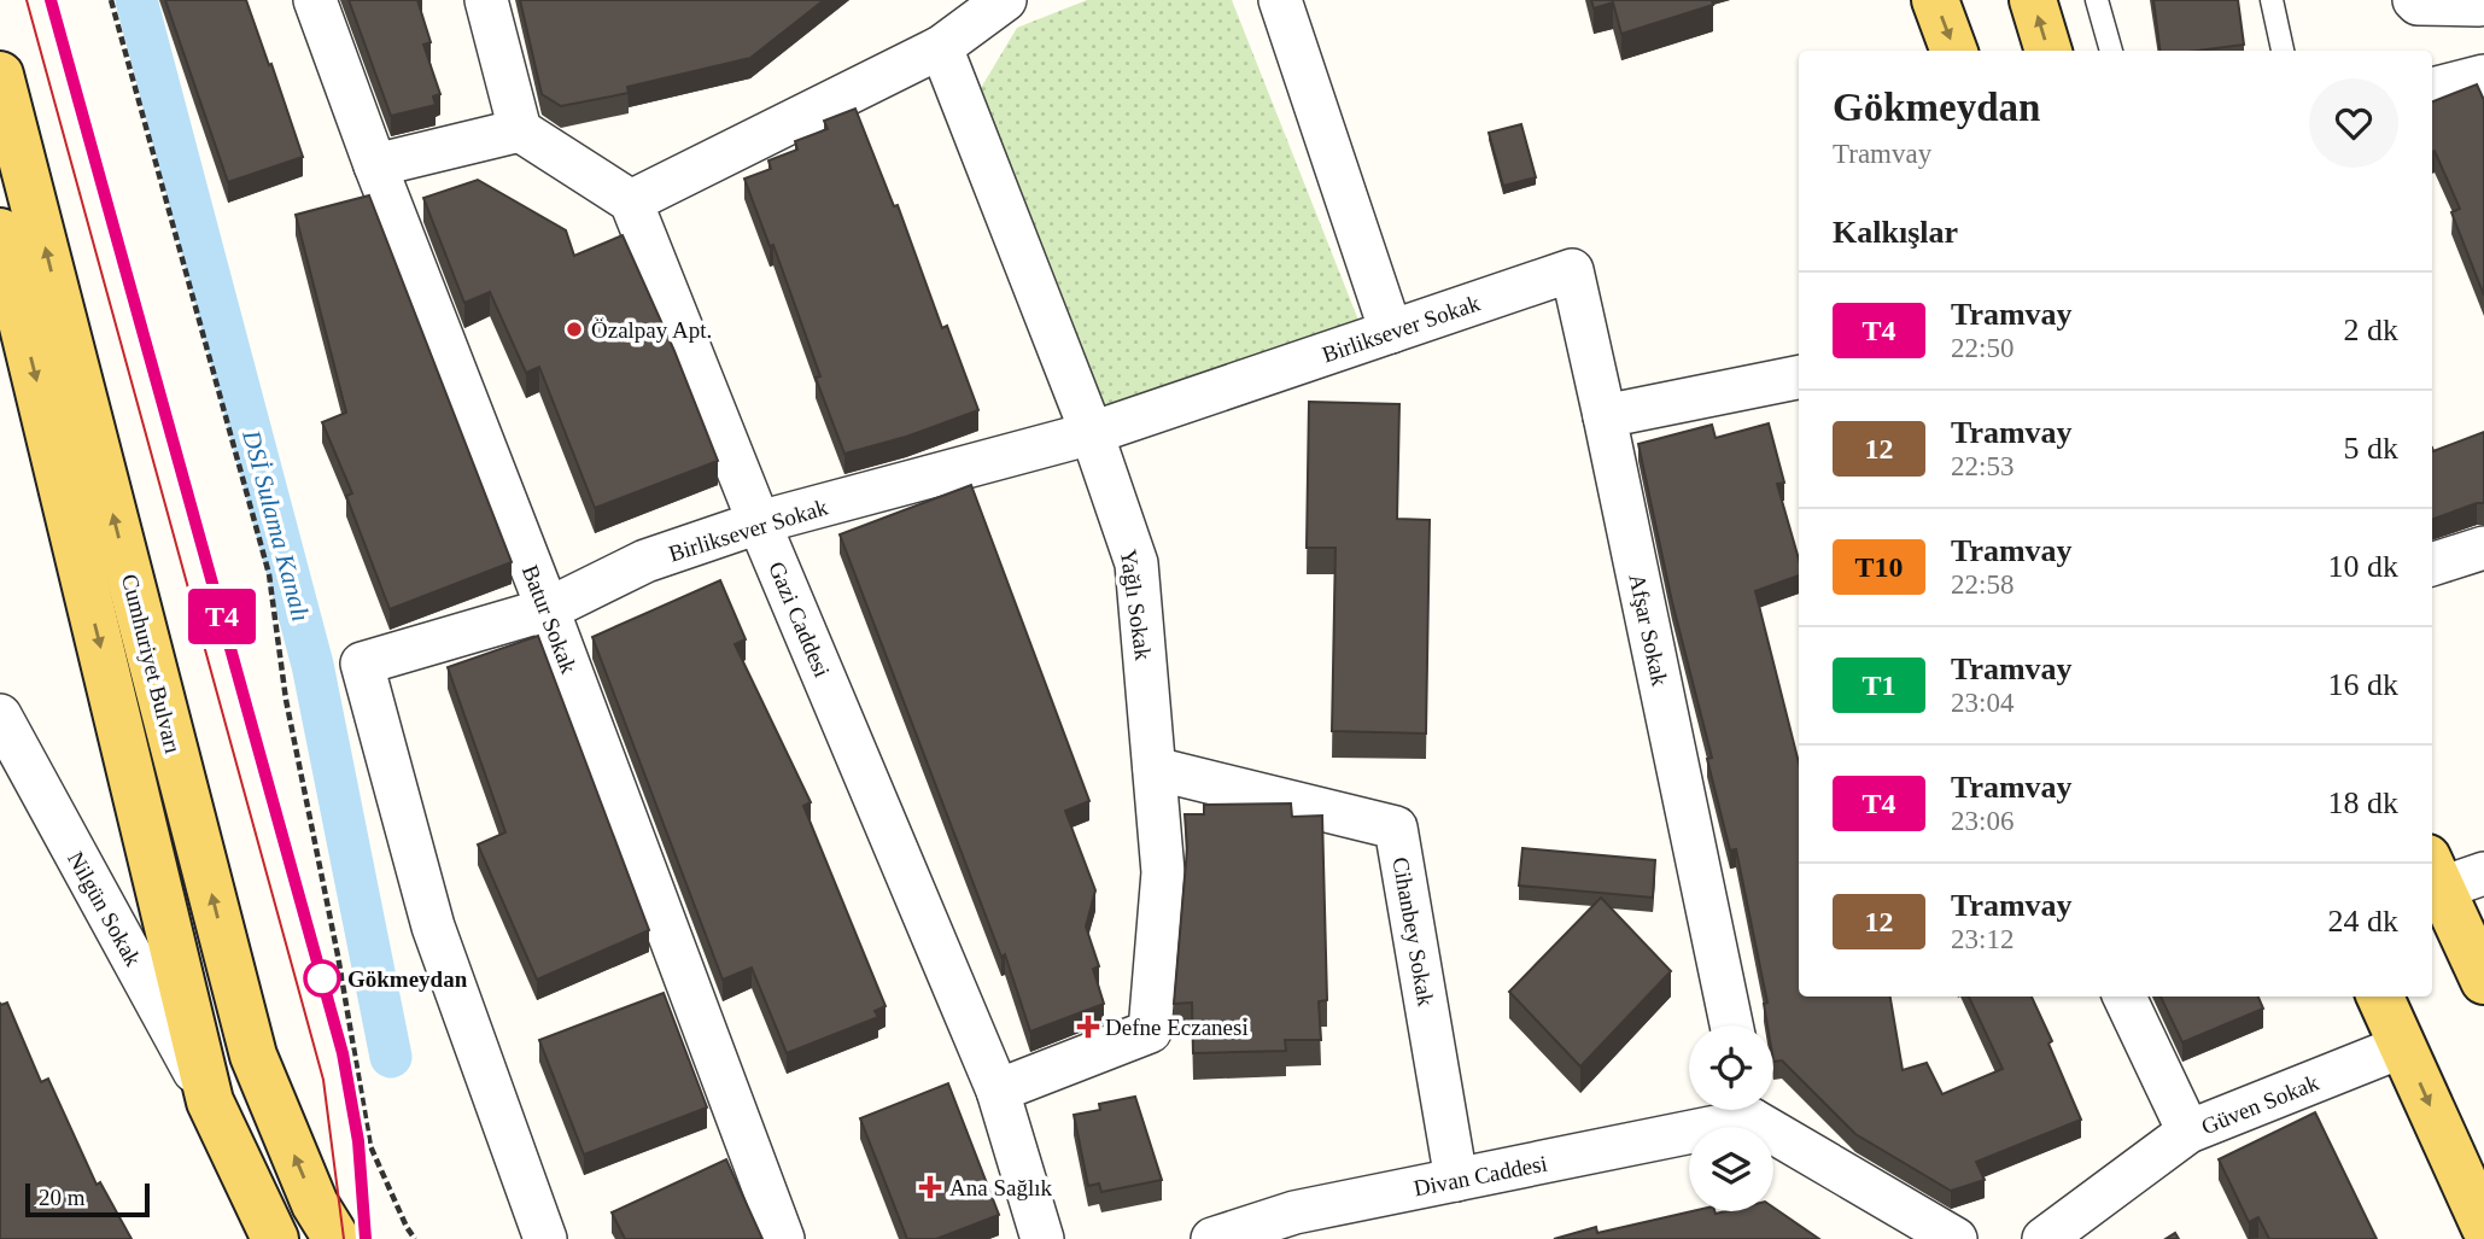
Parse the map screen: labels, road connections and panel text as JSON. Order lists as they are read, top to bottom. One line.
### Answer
{"streets":{"main road":["Cumhuriyet Bulvarı"],"street":["Birliksever Sokak","Yağlı Sokak","Batur Sokak","Gazi Caddesi","Afşar Sokak","Nilgün Sokak","Cihanbey Sokak","Güven Sokak","Divan Caddesi"]},"crossings":[["Birliksever Sokak","Yağlı Sokak"],["Birliksever Sokak","Batur Sokak"],["Birliksever Sokak","Gazi Caddesi"],["Birliksever Sokak","Afşar Sokak"],["Yağlı Sokak","Gazi Caddesi"],["Yağlı Sokak","Cihanbey Sokak"],["Cumhuriyet Bulvarı","Nilgün Sokak"],["Cihanbey Sokak","Divan Caddesi"]],"water":["DSİ Sulama Kanalı"],"places":{"other":["Özalpay Apt.","Gökmeydan"],"health":["Defne Eczanesi","Ana Sağlık"]},"lines":["tram line T4"],"scale_bar":"20 m","page":{"on_map":"T4","heading":[["Gökmeydan","Tramvay"],"Kalkışlar"],"list":[{"mark":"T4","name":"Tramvay","note":"22:50","value":"2 dk"},{"mark":"12","name":"Tramvay","note":"22:53","value":"5 dk"},{"mark":"T10","name":"Tramvay","note":"22:58","value":"10 dk"},{"mark":"T1","name":"Tramvay","note":"23:04","value":"16 dk"},{"mark":"T4","name":"Tramvay","note":"23:06","value":"18 dk"},{"mark":"12","name":"Tramvay","note":"23:12","value":"24 dk"}],"scale":"20 m"}}
